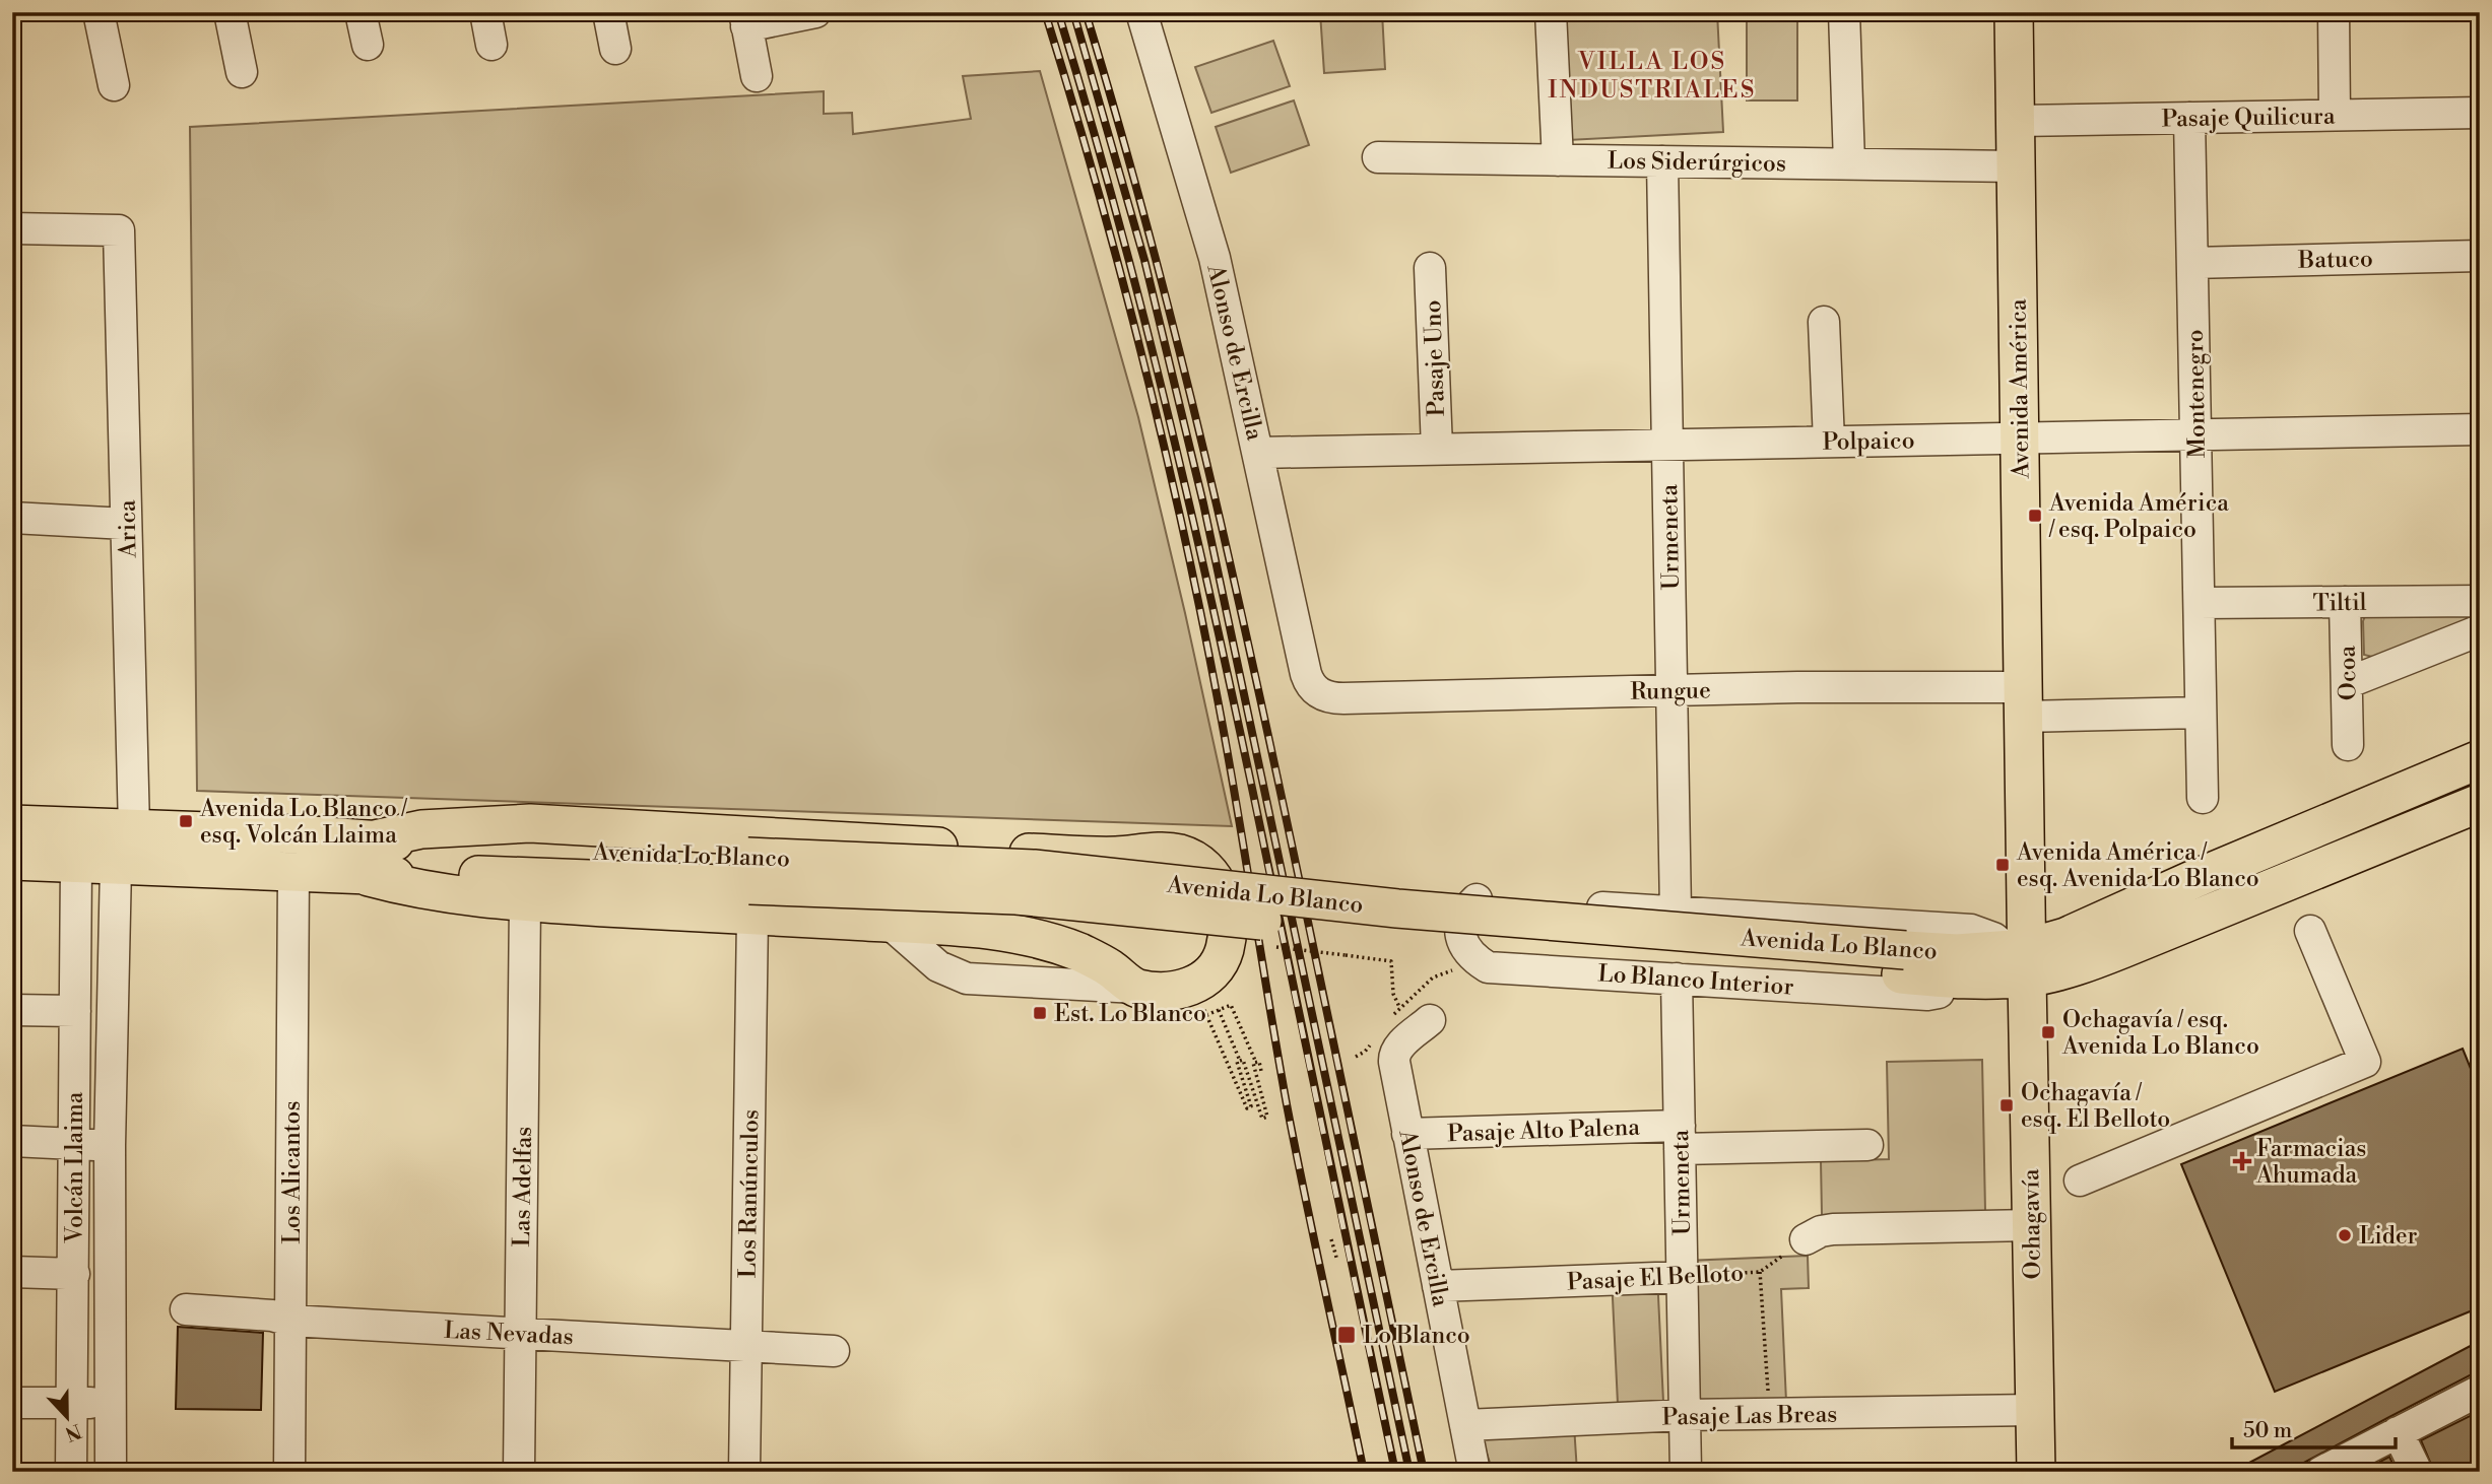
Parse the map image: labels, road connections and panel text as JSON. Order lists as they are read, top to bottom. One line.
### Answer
{"streets":{"main road":["Avenida América","Avenida Lo Blanco","Ochagavía"],"street":["Pasaje Quilicura","Los Siderúrgicos","Batuco","Alonso de Ercilla","Pasaje Uno","Montenegro","Polpaico","Arica","Urmeneta","Tiltil","Ocoa","Rungue","Lo Blanco Interior","Pasaje Alto Palena","Volcán Llaima","Los Alicantos","Las Adelfas","Los Ranúnculos","Pasaje El Belloto","Las Nevadas","Pasaje Las Breas"]},"crossings":[["Pasaje Quilicura","Avenida América"],["Pasaje Quilicura","Montenegro"],["Los Siderúrgicos","Avenida América"],["Los Siderúrgicos","Urmeneta"],["Batuco","Montenegro"],["Alonso de Ercilla","Polpaico"],["Alonso de Ercilla","Rungue"],["Alonso de Ercilla","Pasaje Alto Palena"],["Alonso de Ercilla","Pasaje El Belloto"],["Alonso de Ercilla","Pasaje Las Breas"],["Pasaje Uno","Polpaico"],["Avenida América","Polpaico"],["Avenida América","Rungue"],["Avenida América","Avenida Lo Blanco"],["Avenida América","Ochagavía"],["Montenegro","Polpaico"],["Montenegro","Tiltil"],["Montenegro","Rungue"],["Polpaico","Urmeneta"],["Arica","Avenida Lo Blanco"],["Urmeneta","Rungue"],["Urmeneta","Lo Blanco Interior"],["Urmeneta","Pasaje Alto Palena"],["Urmeneta","Pasaje El Belloto"],["Urmeneta","Pasaje Las Breas"],["Tiltil","Ocoa"],["Avenida Lo Blanco","Lo Blanco Interior"],["Avenida Lo Blanco","Volcán Llaima"],["Avenida Lo Blanco","Los Alicantos"],["Avenida Lo Blanco","Los Ranúnculos"],["Avenida Lo Blanco","Ochagavía"],["Los Alicantos","Las Nevadas"],["Las Adelfas","Las Nevadas"],["Los Ranúnculos","Las Nevadas"],["Ochagavía","Pasaje Las Breas"]],"districts":["VILLA LOS INDUSTRIALES"],"places":{"transit":["Avenida América / esq. Polpaico","Avenida Lo Blanco / esq. Volcán Llaima","Avenida América / esq. Avenida Lo Blanco","Est. Lo Blanco","Ochagavía / esq. Avenida Lo Blanco","Ochagavía / esq. El Belloto","Lo Blanco"],"health":["Farmacias Ahumada"],"other":["Lider"]},"scale_bar":"50 m","north":"bottom"}
